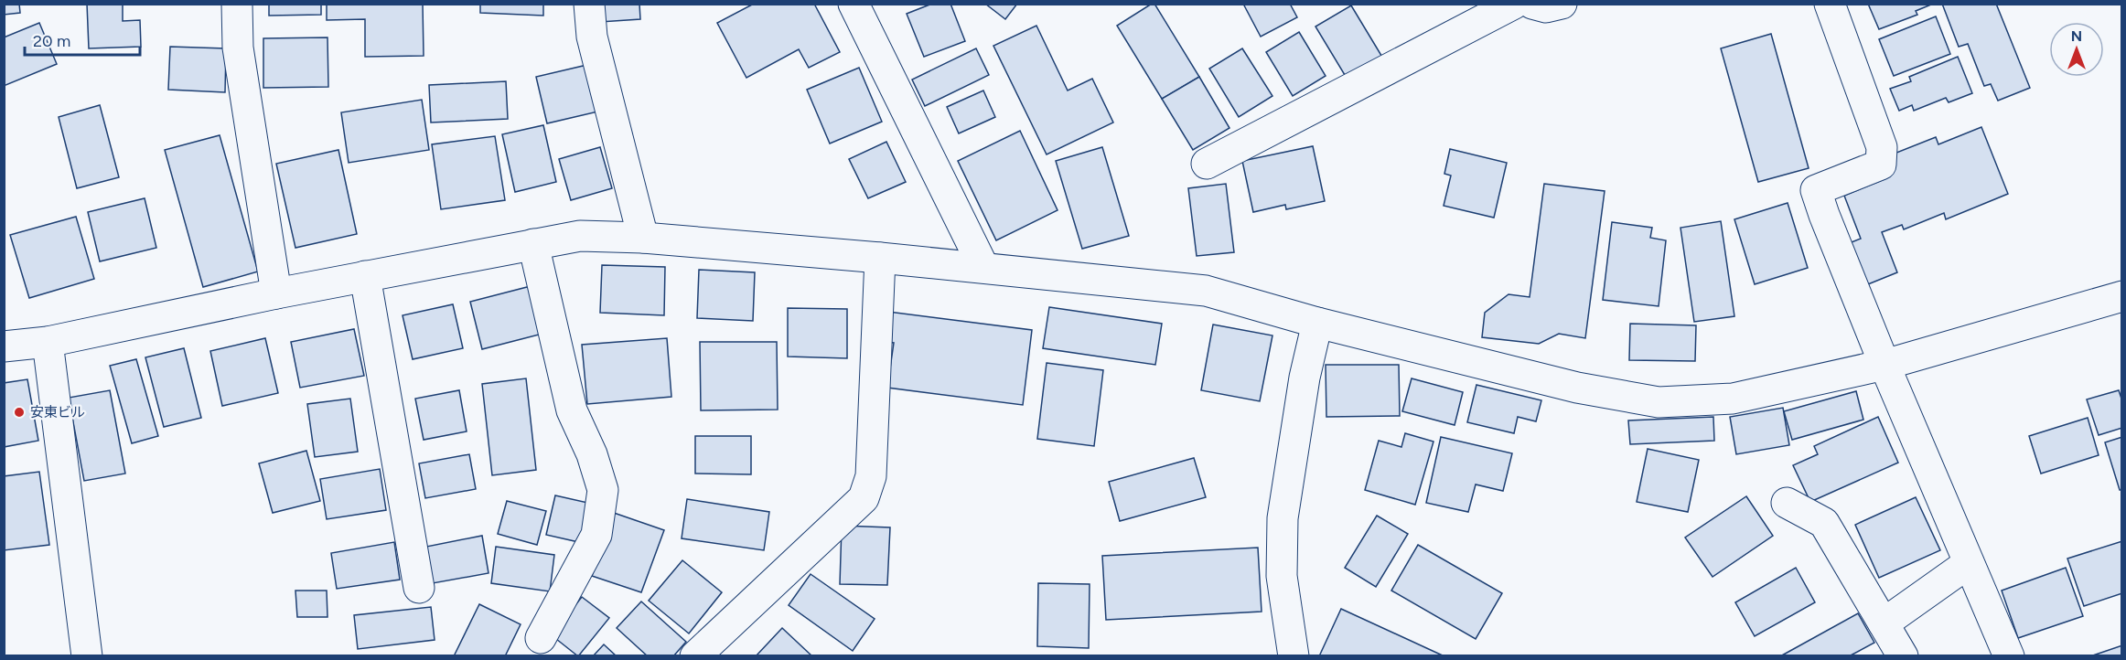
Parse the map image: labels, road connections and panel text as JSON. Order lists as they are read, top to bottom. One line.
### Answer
{"places":["安東ビル"],"scale_bar":"20 m","north":"top"}
